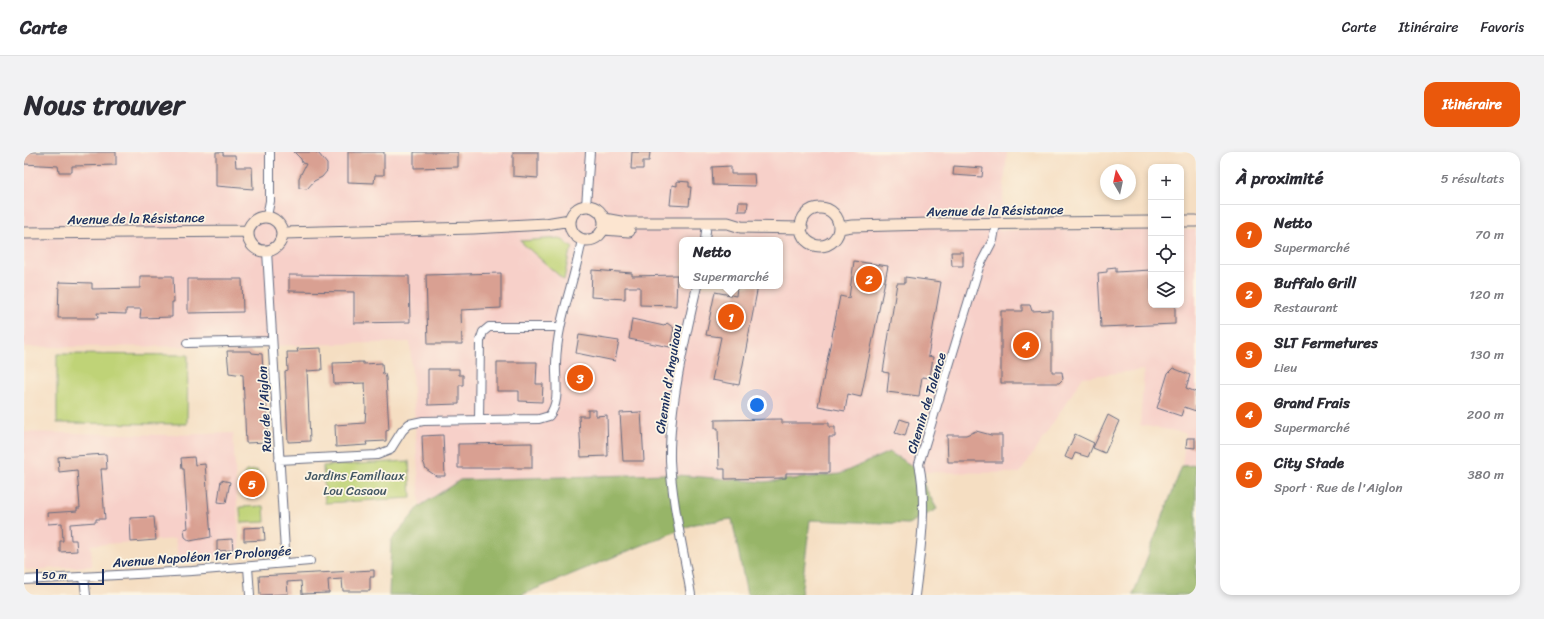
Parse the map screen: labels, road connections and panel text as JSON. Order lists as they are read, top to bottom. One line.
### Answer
{"streets":{"main road":["Avenue de la Résistance"],"street":["Chemin d'Anguiaou","Chemin de Talence","Rue de l'Aiglon","Avenue Napoléon 1er Prolongée"]},"crossings":[["Avenue de la Résistance","Chemin de Talence"],["Avenue de la Résistance","Rue de l'Aiglon"],["Rue de l'Aiglon","Avenue Napoléon 1er Prolongée"]],"parks":["Jardins Familiaux Lou Casaou"],"scale_bar":"50 m","north":"top","page":{"header":"Carte","nav":["Carte","Itinéraire","Favoris"],"title":"Nous trouver","buttons":"Itinéraire","heading":["À proximité","5 résultats"],"map_buttons":["+","−"],"list":[{"mark":"1","name":"Netto","note":"Supermarché","value":"70 m"},{"mark":"2","name":"Buffalo Grill","note":"Restaurant","value":"120 m"},{"mark":"3","name":"SLT Fermetures","note":"Lieu","value":"130 m"},{"mark":"4","name":"Grand Frais","note":"Supermarché","value":"200 m"},{"mark":"5","name":"City Stade","note":"Sport · Rue de l'Aiglon","value":"380 m"}],"popup":["Netto","Supermarché"],"pins":["2","1","4","3","5"],"scale":"50 m"}}
